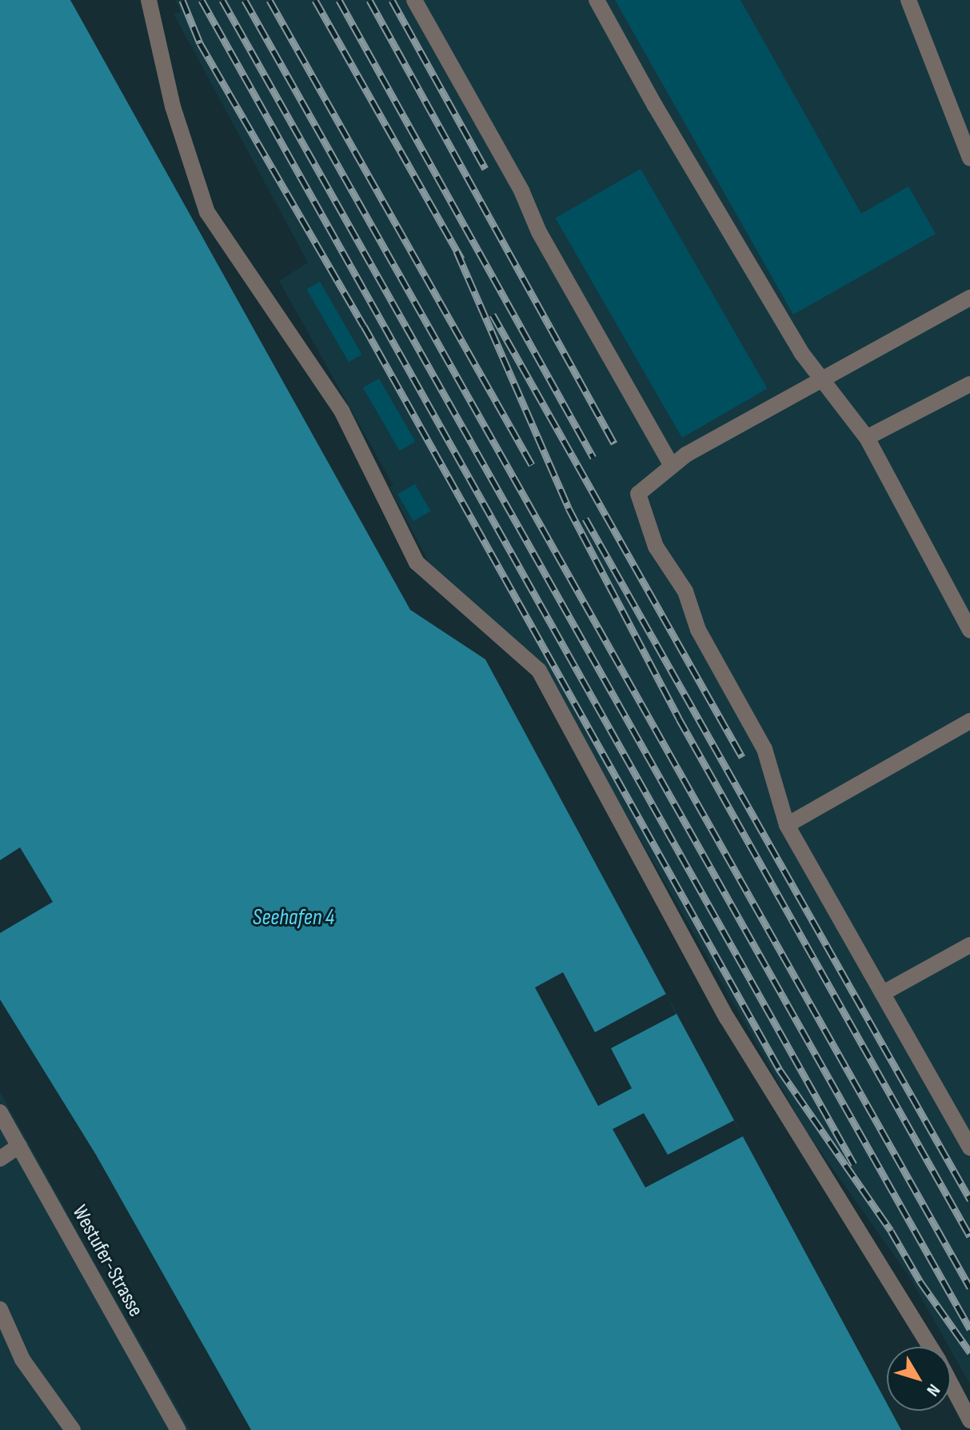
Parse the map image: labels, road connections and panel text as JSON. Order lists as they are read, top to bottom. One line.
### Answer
{"streets":{"lane":["Westufer-Strasse"]},"water":["Seehafen 4"],"north":"bottom right"}
